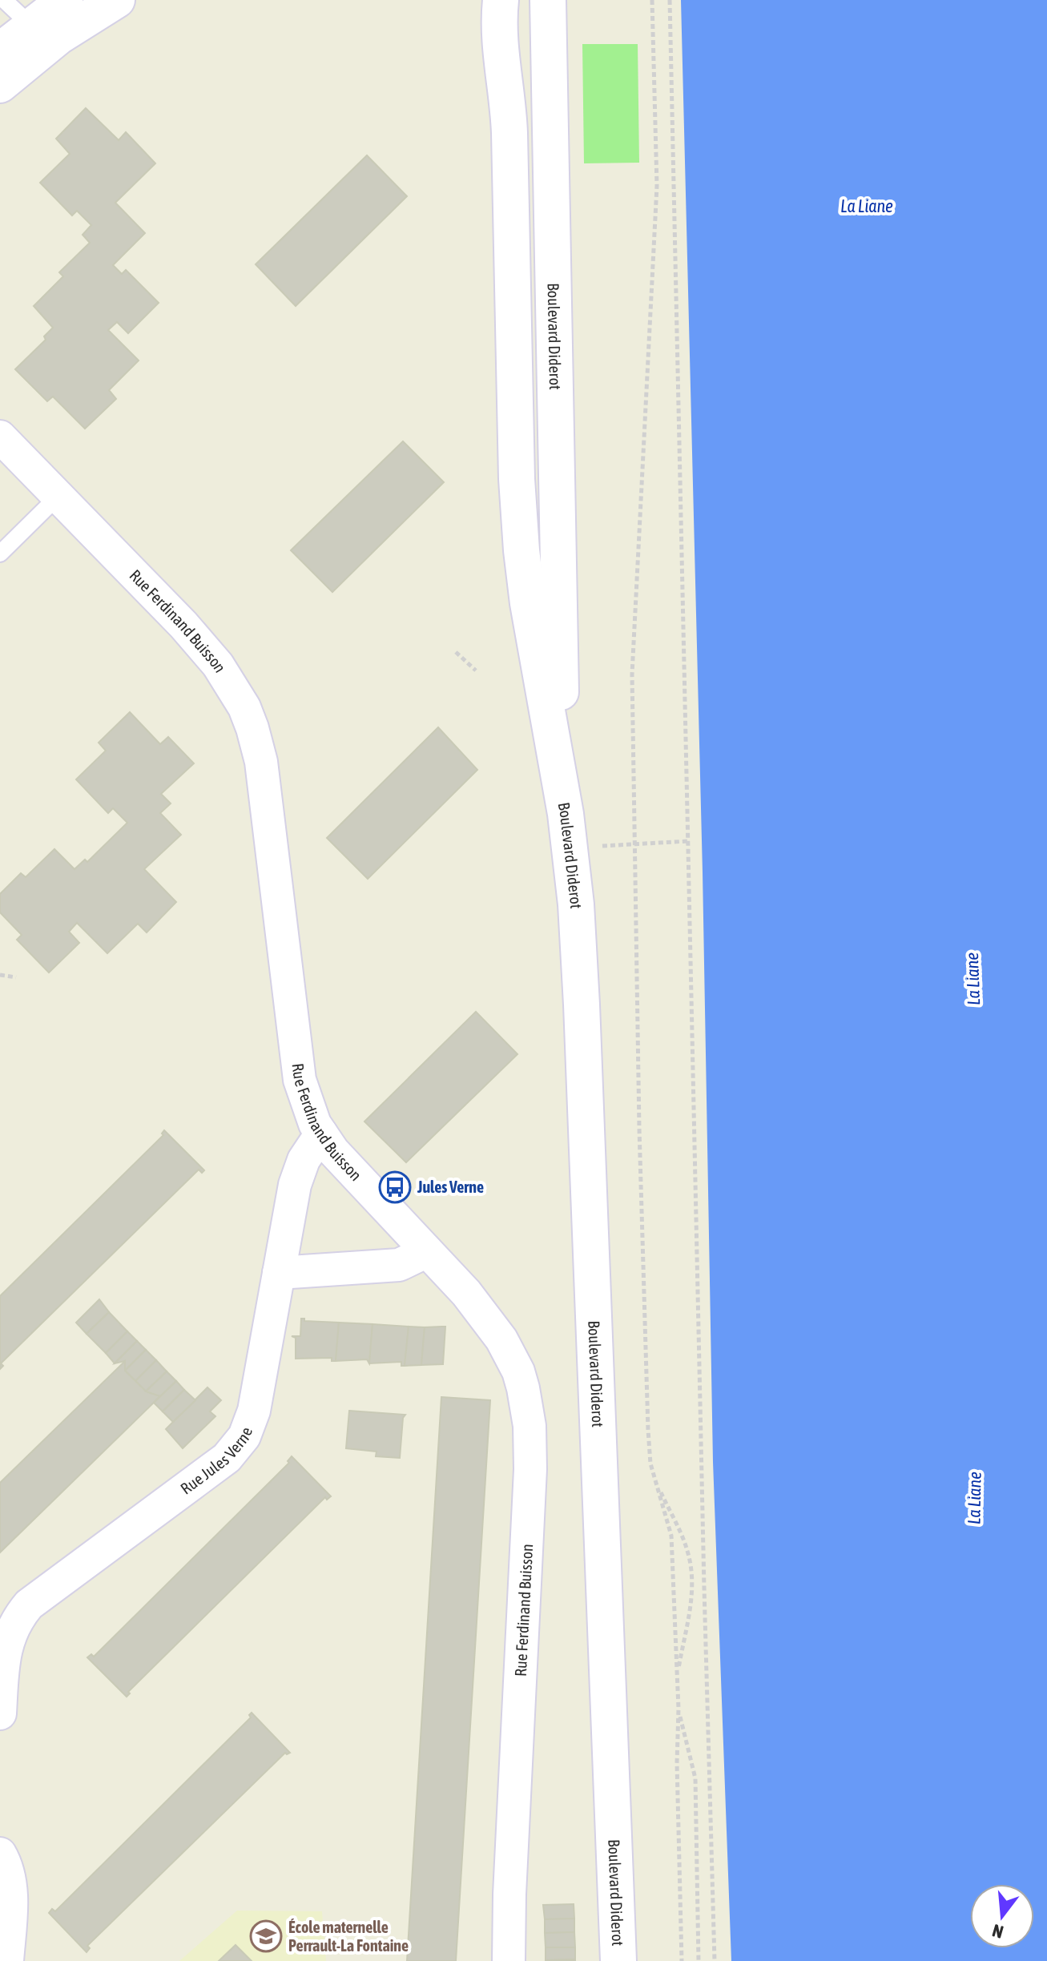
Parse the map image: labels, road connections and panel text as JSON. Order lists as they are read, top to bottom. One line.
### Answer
{"streets":{"street":["Boulevard Diderot","Rue Ferdinand Buisson","Rue Jules Verne"]},"crossings":[["Rue Ferdinand Buisson","Rue Jules Verne"]],"water":["La Liane"],"places":{"bus stop":["Jules Verne"],"school or university":["École maternelle Perrault-La Fontaine"]},"north":"bottom"}
